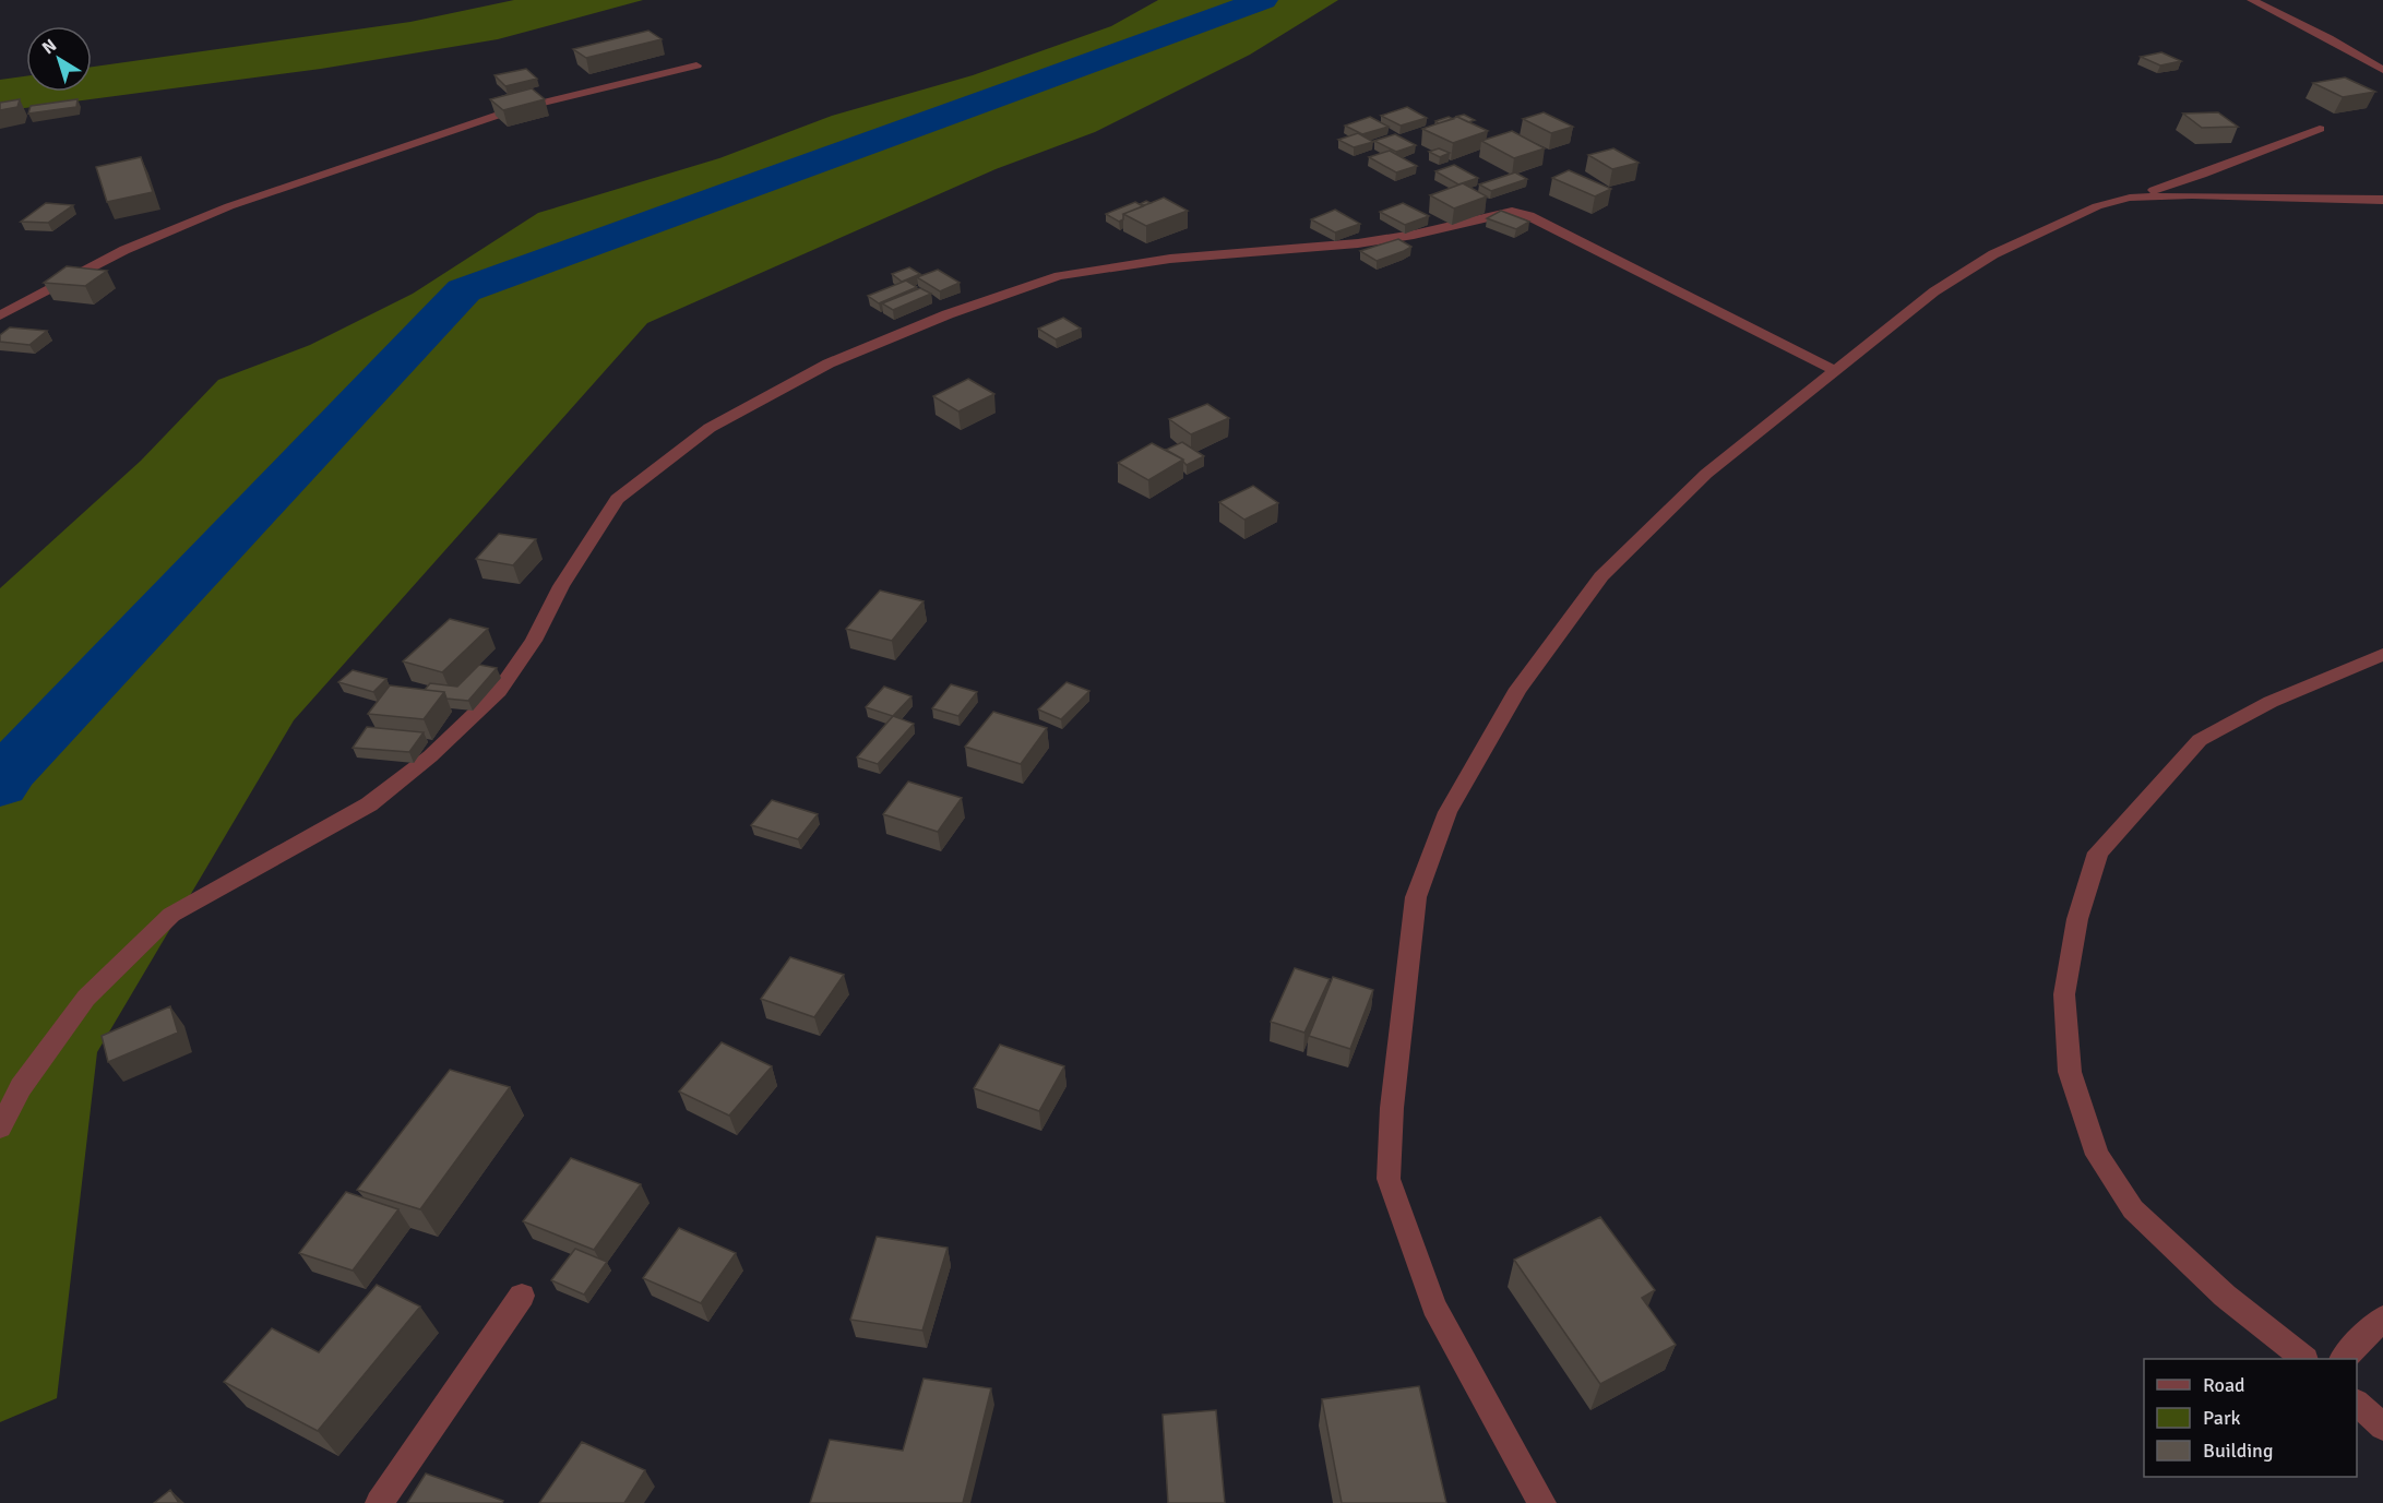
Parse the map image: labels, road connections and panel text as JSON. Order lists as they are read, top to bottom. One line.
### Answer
{"legend":["Road","Park","Building"],"north":"top left"}
